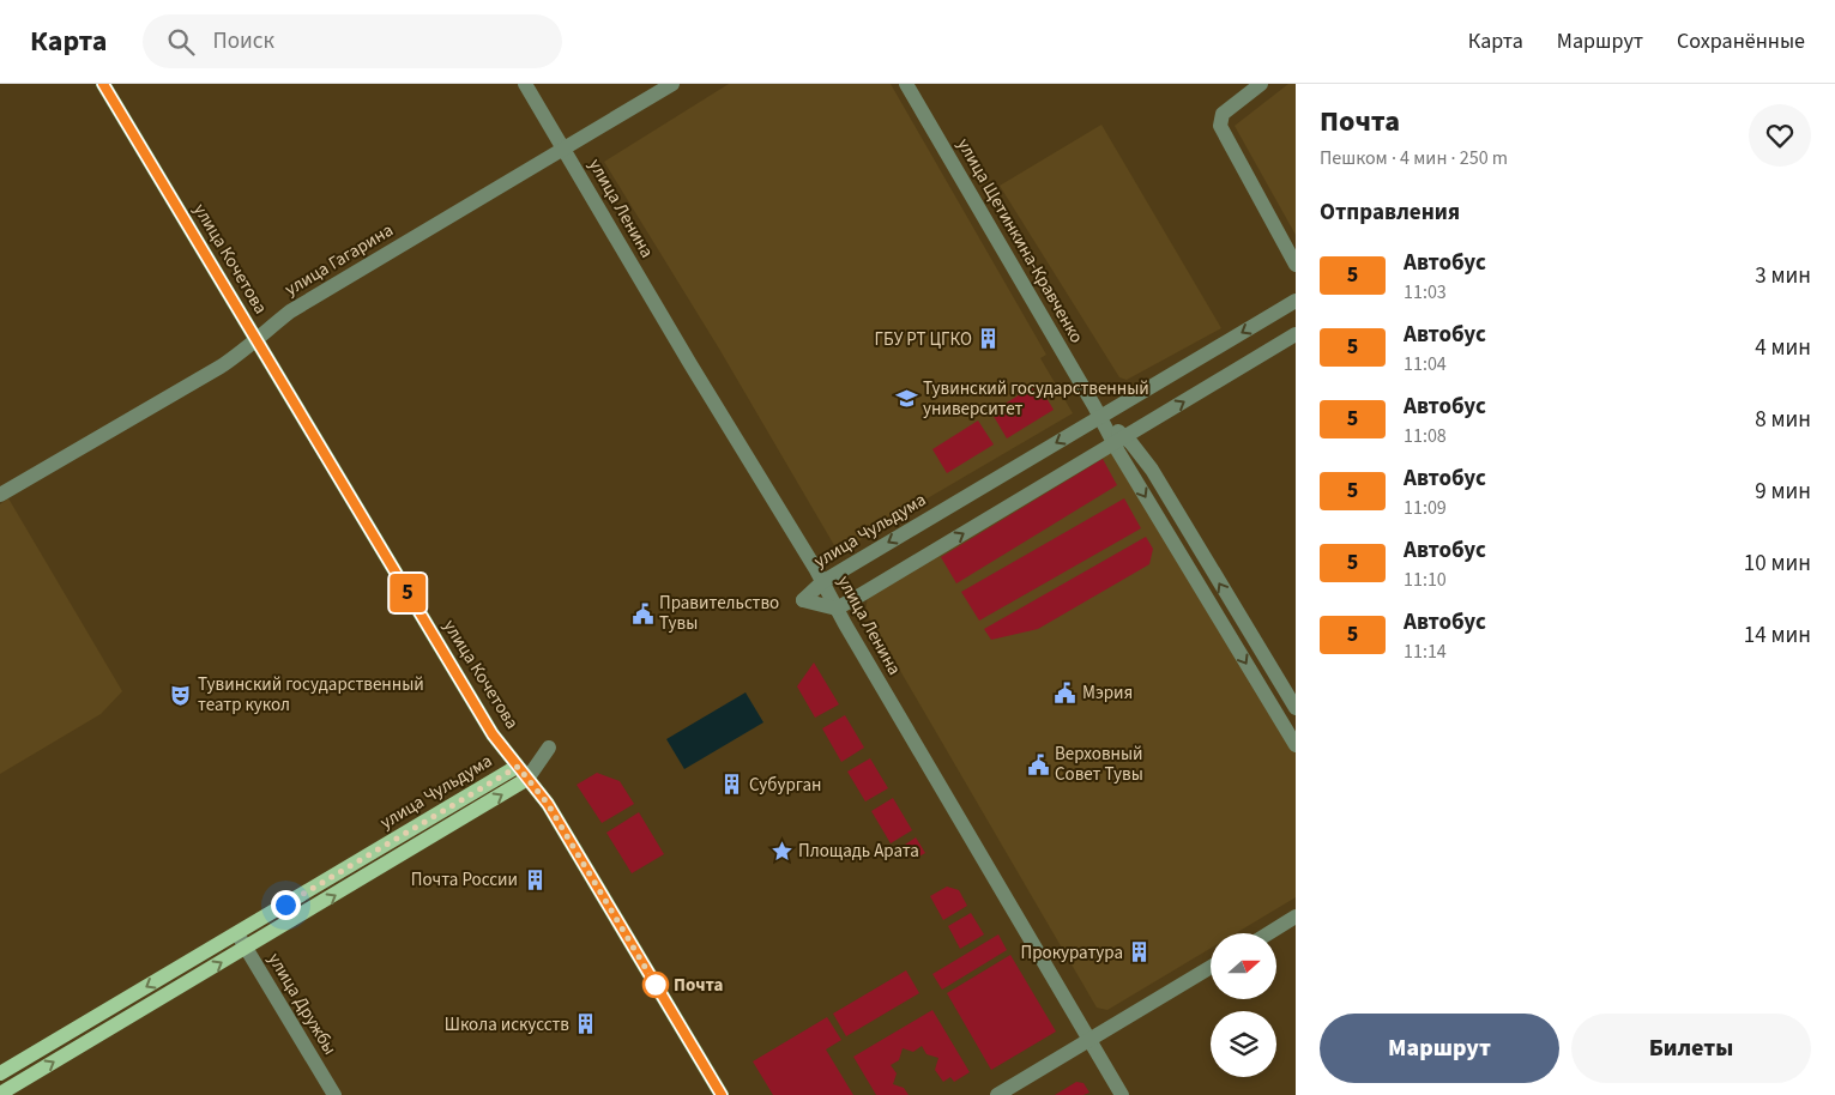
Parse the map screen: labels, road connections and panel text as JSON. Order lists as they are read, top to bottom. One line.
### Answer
{"streets":{"main road":["улица Кочетова","улица Чульдума"],"street":["улица Ленина","улица Щетинкина-Кравченко","улица Гагарина","улица Дружбы"]},"crossings":[["улица Ленина","улица Гагарина"],["улица Ленина","улица Чульдума"],["улица Щетинкина-Кравченко","улица Чульдума"],["улица Кочетова","улица Гагарина"],["улица Кочетова","улица Чульдума"],["улица Чульдума","улица Дружбы"]],"places":{"building":["ГБУ РТ ЦГКО","Субурган","Почта России","Прокуратура","Школа искусств"],"school or university":["Тувинский государственный университет"],"public building":["Правительство Тувы","Мэрия","Верховный Совет Тувы"],"theatre":["Тувинский государственный театр кукол"],"place":["Площадь Арата"],"other":["Почта"]},"lines":["bus line 5"],"north":"right","page":{"header":"Карта","search":"Поиск","nav":["Карта","Маршрут","Сохранённые"],"on_map":"5","heading":[["Почта","Пешком · 4 мин · 250 m"],"Отправления"],"list":[{"mark":"5","name":"Автобус","note":"11:03","value":"3 мин"},{"mark":"5","name":"Автобус","note":"11:04","value":"4 мин"},{"mark":"5","name":"Автобус","note":"11:08","value":"8 мин"},{"mark":"5","name":"Автобус","note":"11:09","value":"9 мин"},{"mark":"5","name":"Автобус","note":"11:10","value":"10 мин"},{"mark":"5","name":"Автобус","note":"11:14","value":"14 мин"}],"buttons":["Маршрут","Билеты"]}}
